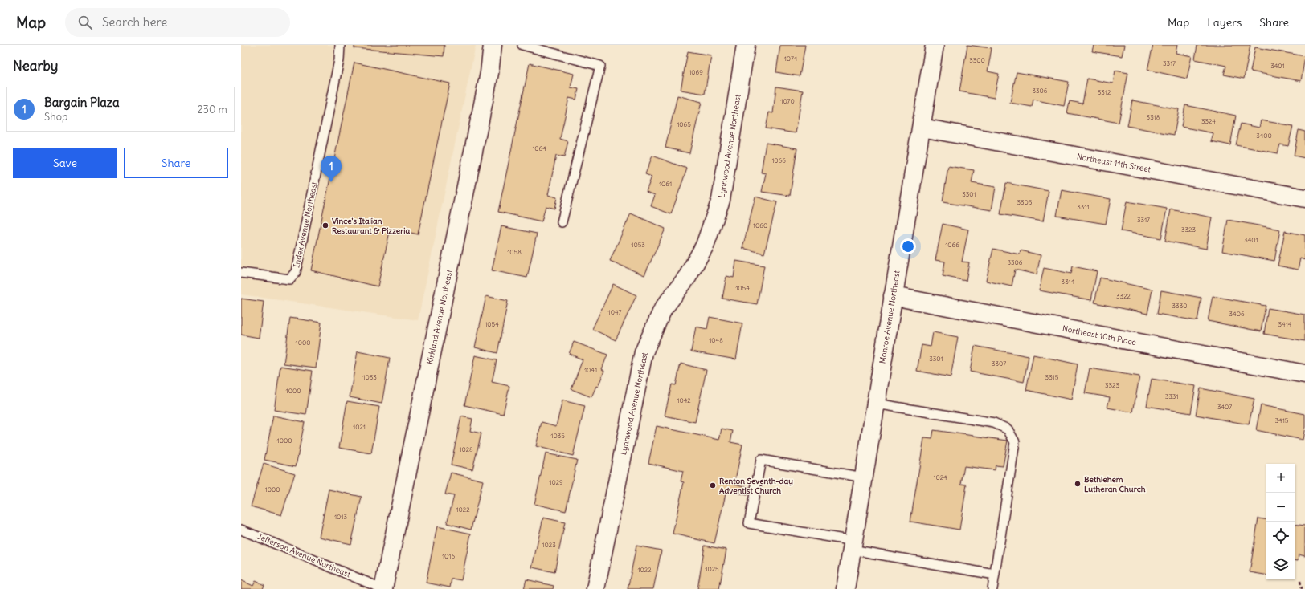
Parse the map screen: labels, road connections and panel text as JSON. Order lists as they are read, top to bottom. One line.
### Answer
{"streets":{"street":["Lynnwood Avenue Northeast","Northeast 11th Street","Kirkland Avenue Northeast","Monroe Avenue Northeast","Northeast 10th Place"],"lane":["Index Avenue Northeast","Jefferson Avenue Northeast"]},"crossings":[["Northeast 11th Street","Monroe Avenue Northeast"],["Kirkland Avenue Northeast","Jefferson Avenue Northeast"],["Monroe Avenue Northeast","Northeast 10th Place"]],"places":["Vince's Italian Restaurant & Pizzeria","Bethlehem Lutheran Church","Renton Seventh-day Adventist Church"],"house_numbers":["1074","3300","3317","3401","1069","3306","3312","1070","3318","3324","1065","3400","1064","1066","1061","3301","3305","3311","3317","1060","3323","3401","1053","1066","1058","3306","3314","1054","3322","3330","1047","3406","1054","3414","1048","1000","3301","3307","1041","1033","3315","3323","1000","3331","1042","3407","3415","1021","1035","1000","1028","1024","1029","1000","1022","1013","1023","1016","1025","1022"],"page":{"header":"Map","search":"Search here","nav":["Map","Layers","Share"],"heading":"Nearby","list":[{"mark":"1","name":"Bargain Plaza","note":"Shop","value":"230 m"}],"buttons":["Save","Share"],"pins":"1","map_buttons":["+","−"]}}
